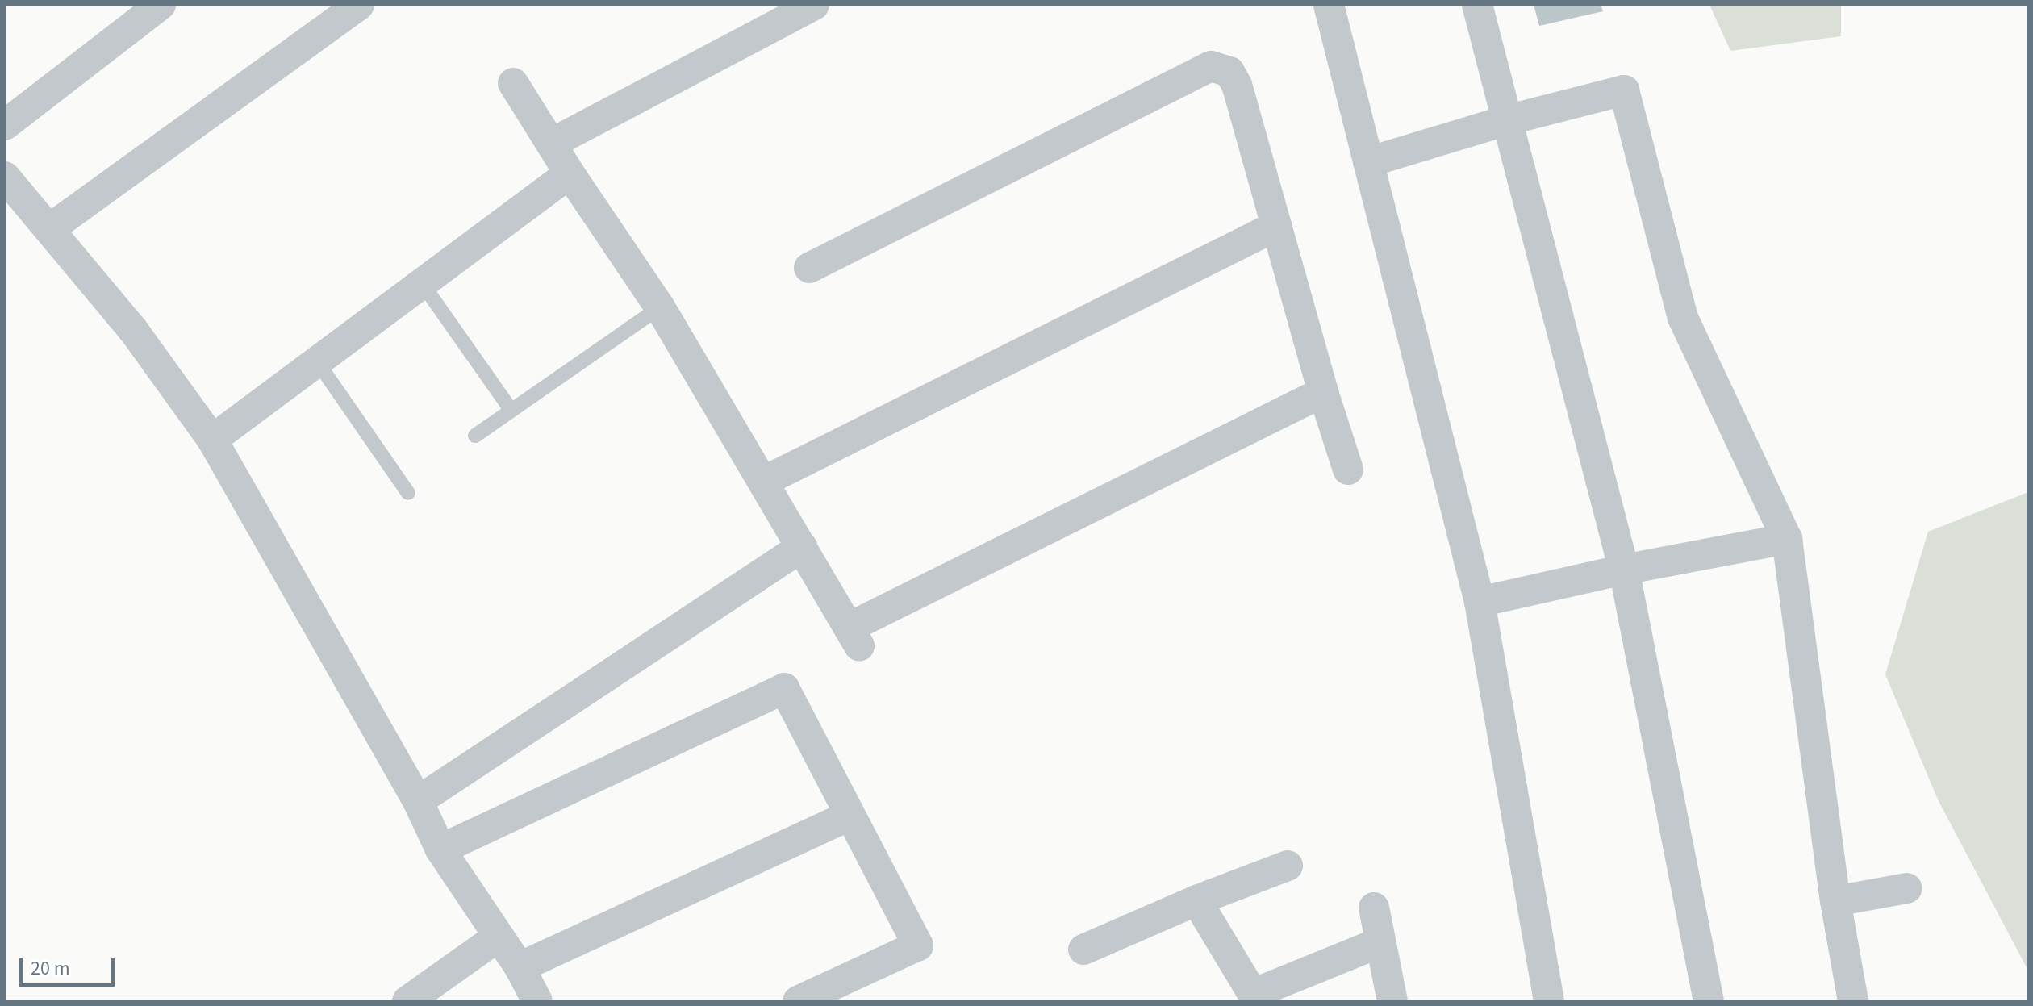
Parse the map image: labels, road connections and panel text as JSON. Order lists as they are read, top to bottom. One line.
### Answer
{"scale_bar":"20 m"}
